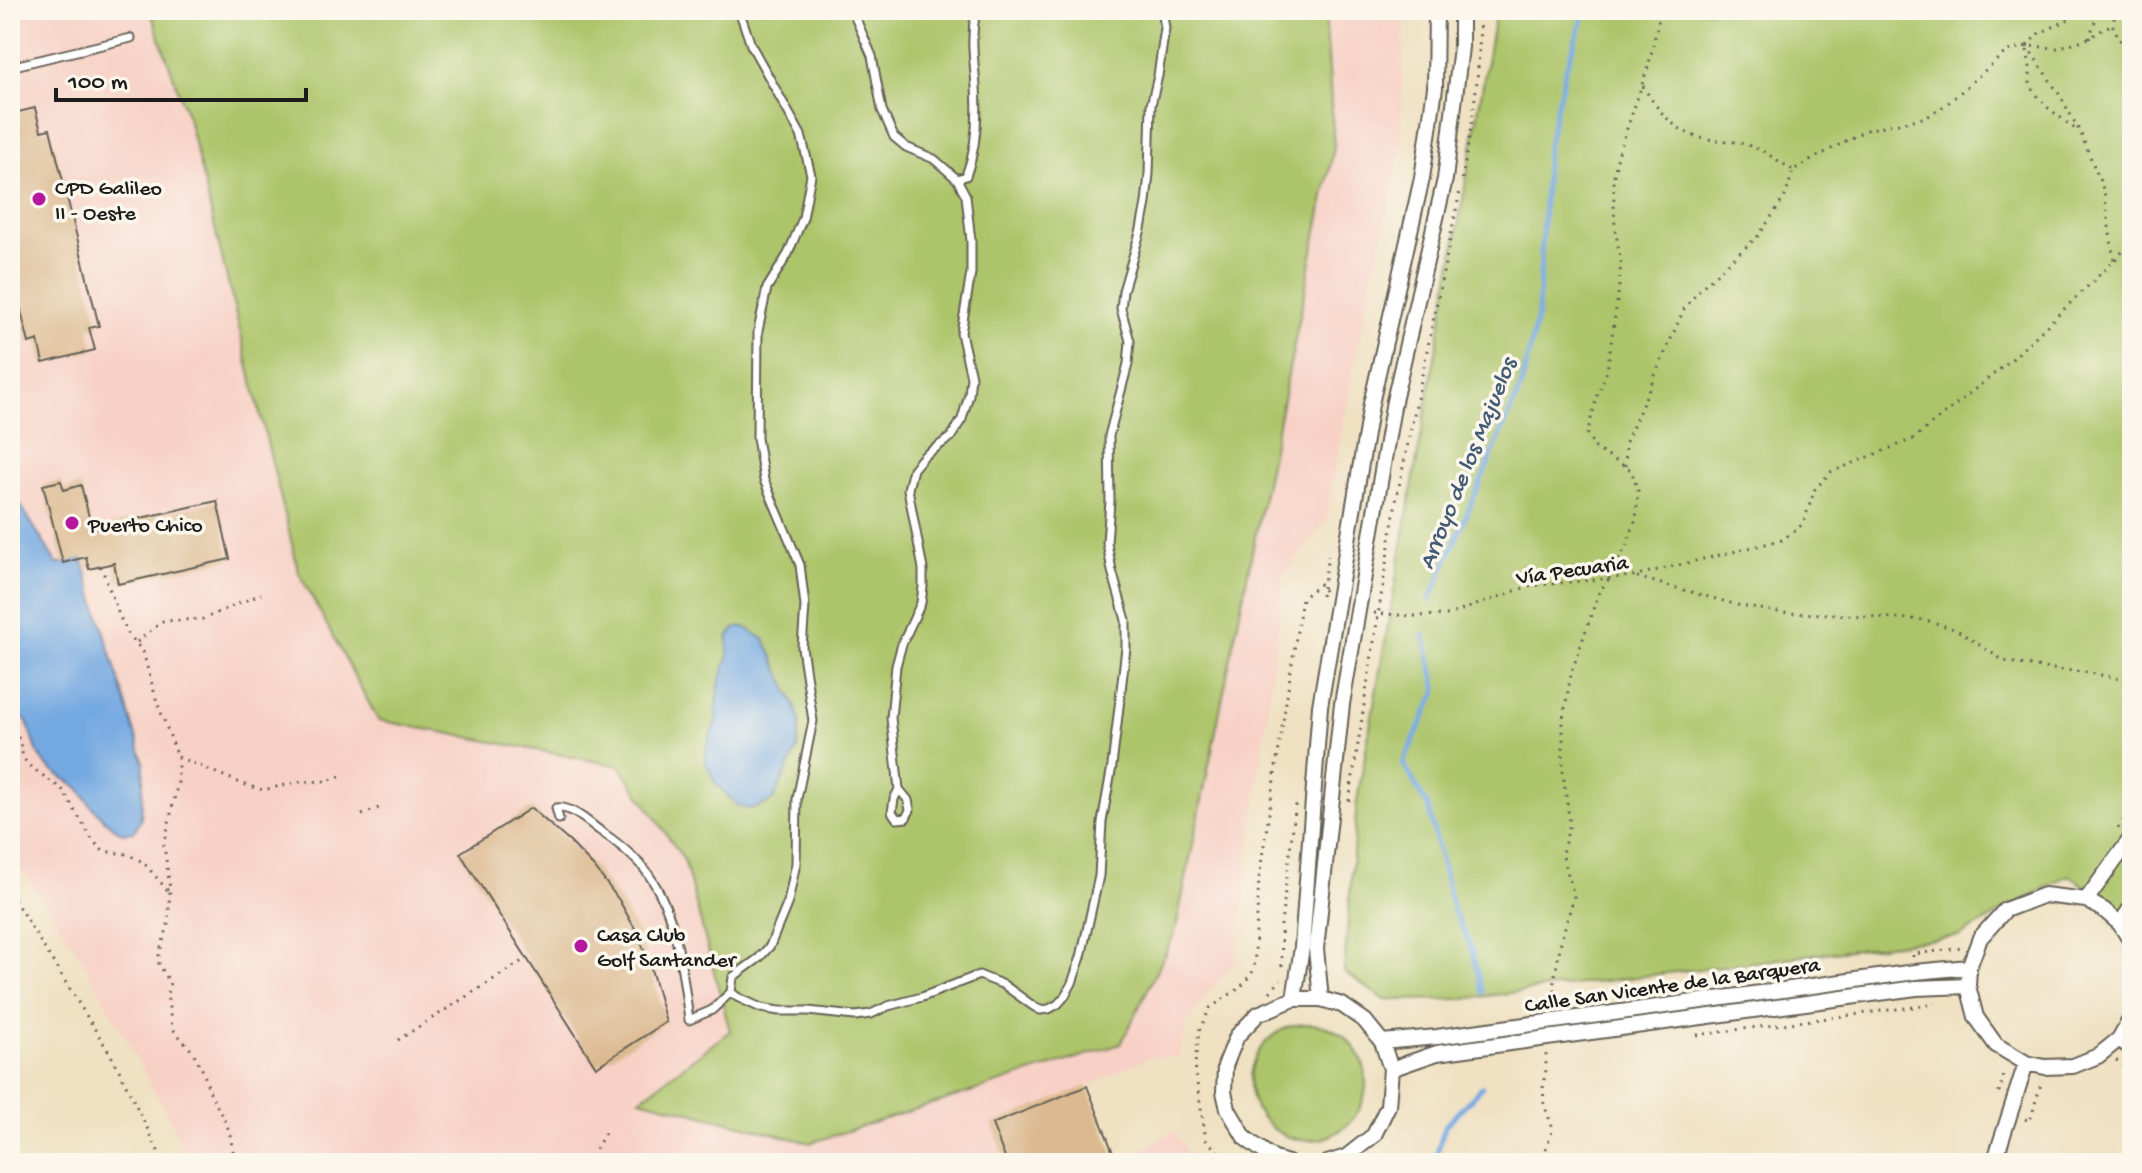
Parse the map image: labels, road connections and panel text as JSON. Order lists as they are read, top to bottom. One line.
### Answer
{"streets":{"street":["Calle San Vicente de la Barquera"],"path":["Vía Pecuaria"]},"water":["Arroyo de los Majuelos"],"places":["CPD Galileo II - Oeste","Puerto Chico","Casa Club Golf Santander"],"scale_bar":"100 m"}
